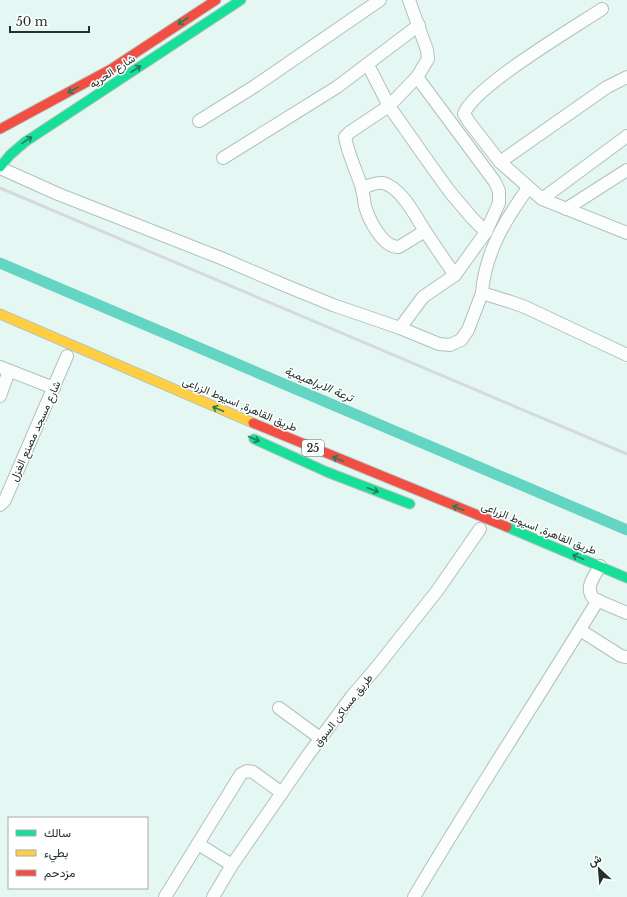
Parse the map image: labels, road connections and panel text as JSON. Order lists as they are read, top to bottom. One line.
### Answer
{"streets":{"main road":["شارع الحريه","طريق القاهرة, اسيوط الزراعى","25"],"street":["شارع مسجد مصنع الغزل","طريق مساكن السوق"]},"water":["ترعة الابراهيمية"],"legend":["سالك","بطيء","مزدحم"],"scale_bar":"50 m","north":"top left"}
